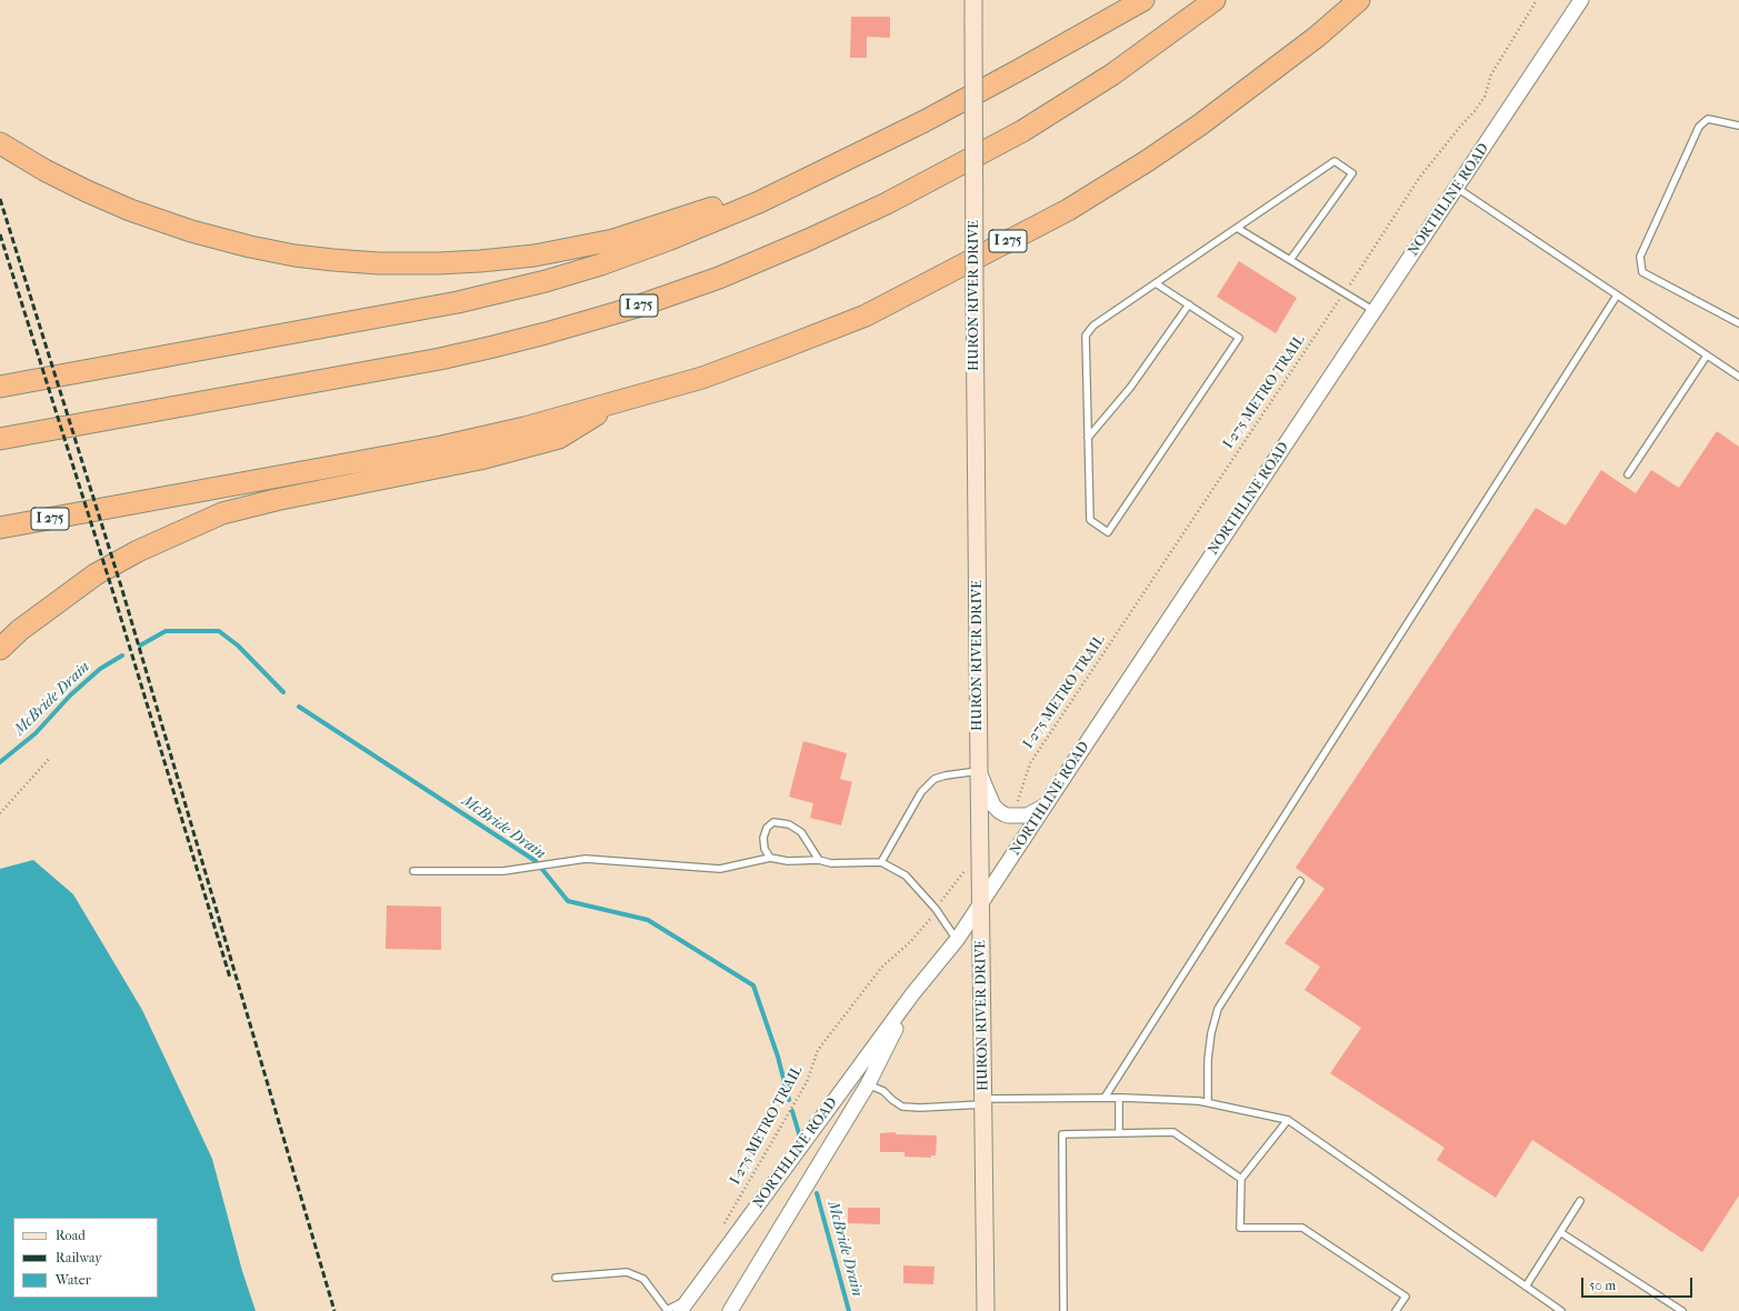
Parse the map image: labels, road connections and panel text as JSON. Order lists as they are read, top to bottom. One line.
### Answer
{"streets":{"highway":["I 275"],"main road":["HURON RIVER DRIVE"],"street":["NORTHLINE ROAD"],"path":["I-275 METRO TRAIL"]},"crossings":[["NORTHLINE ROAD","HURON RIVER DRIVE"]],"water":["McBride Drain"],"legend":["Road","Railway","Water"],"scale_bar":"50 m"}
